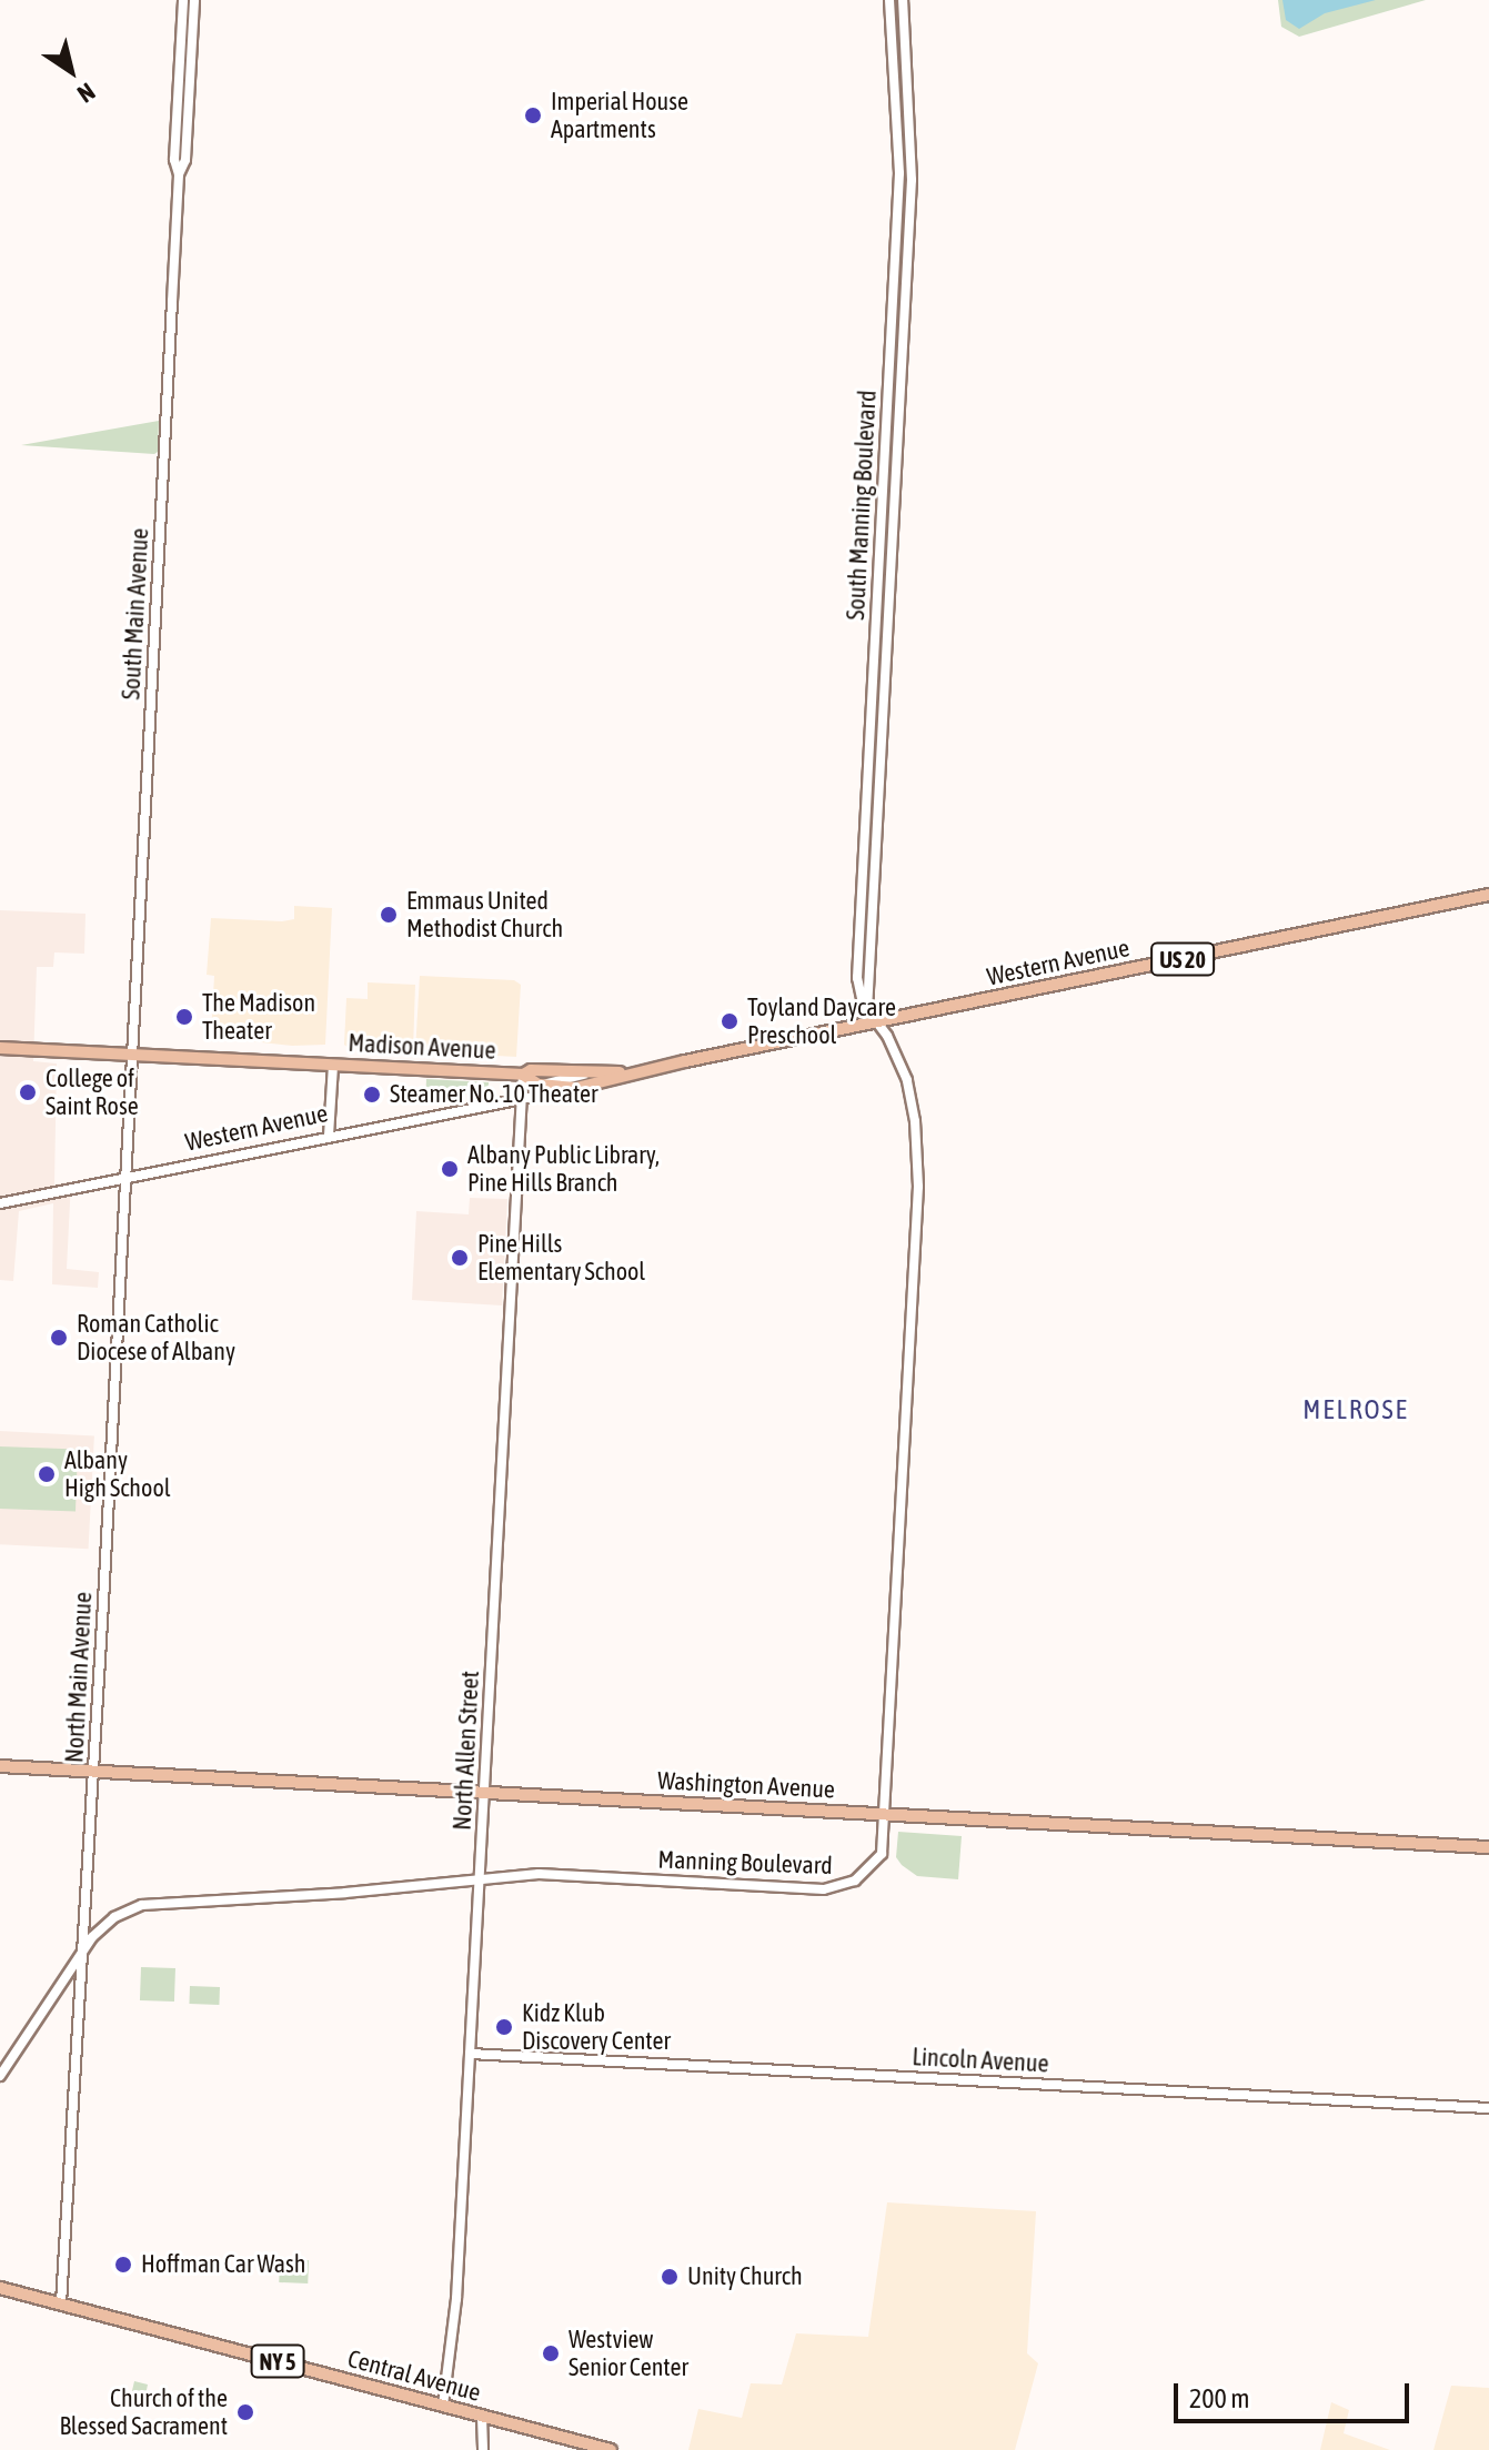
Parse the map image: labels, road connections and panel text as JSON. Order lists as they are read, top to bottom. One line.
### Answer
{"streets":{"main road":["US 20","Western Avenue","Madison Avenue","Washington Avenue","NY 5","Central Avenue"],"street":["South Manning Boulevard","South Main Avenue","North Main Avenue","North Allen Street","Manning Boulevard","Lincoln Avenue"]},"crossings":[["South Main Avenue","Madison Avenue"],["South Main Avenue","North Main Avenue"],["Western Avenue","Madison Avenue"],["Western Avenue","North Main Avenue"],["Western Avenue","North Allen Street"],["Western Avenue","Manning Boulevard"],["Madison Avenue","North Main Avenue"],["Madison Avenue","North Allen Street"],["North Main Avenue","Washington Avenue"],["North Main Avenue","Manning Boulevard"],["North Main Avenue","Central Avenue"],["North Allen Street","Washington Avenue"],["North Allen Street","Manning Boulevard"],["North Allen Street","Lincoln Avenue"],["North Allen Street","Central Avenue"],["Washington Avenue","Manning Boulevard"]],"districts":["MELROSE"],"places":["Imperial House Apartments","Emmaus United Methodist Church","The Madison Theater","Toyland Daycare Preschool","College of Saint Rose","Steamer No. 10 Theater","Albany Public Library, Pine Hills Branch","Pine Hills Elementary School","Roman Catholic Diocese of Albany","Albany High School","Kidz Klub Discovery Center","Hoffman Car Wash","Unity Church","Westview Senior Center","Church of the Blessed Sacrament"],"scale_bar":"200 m","north":"bottom right"}
